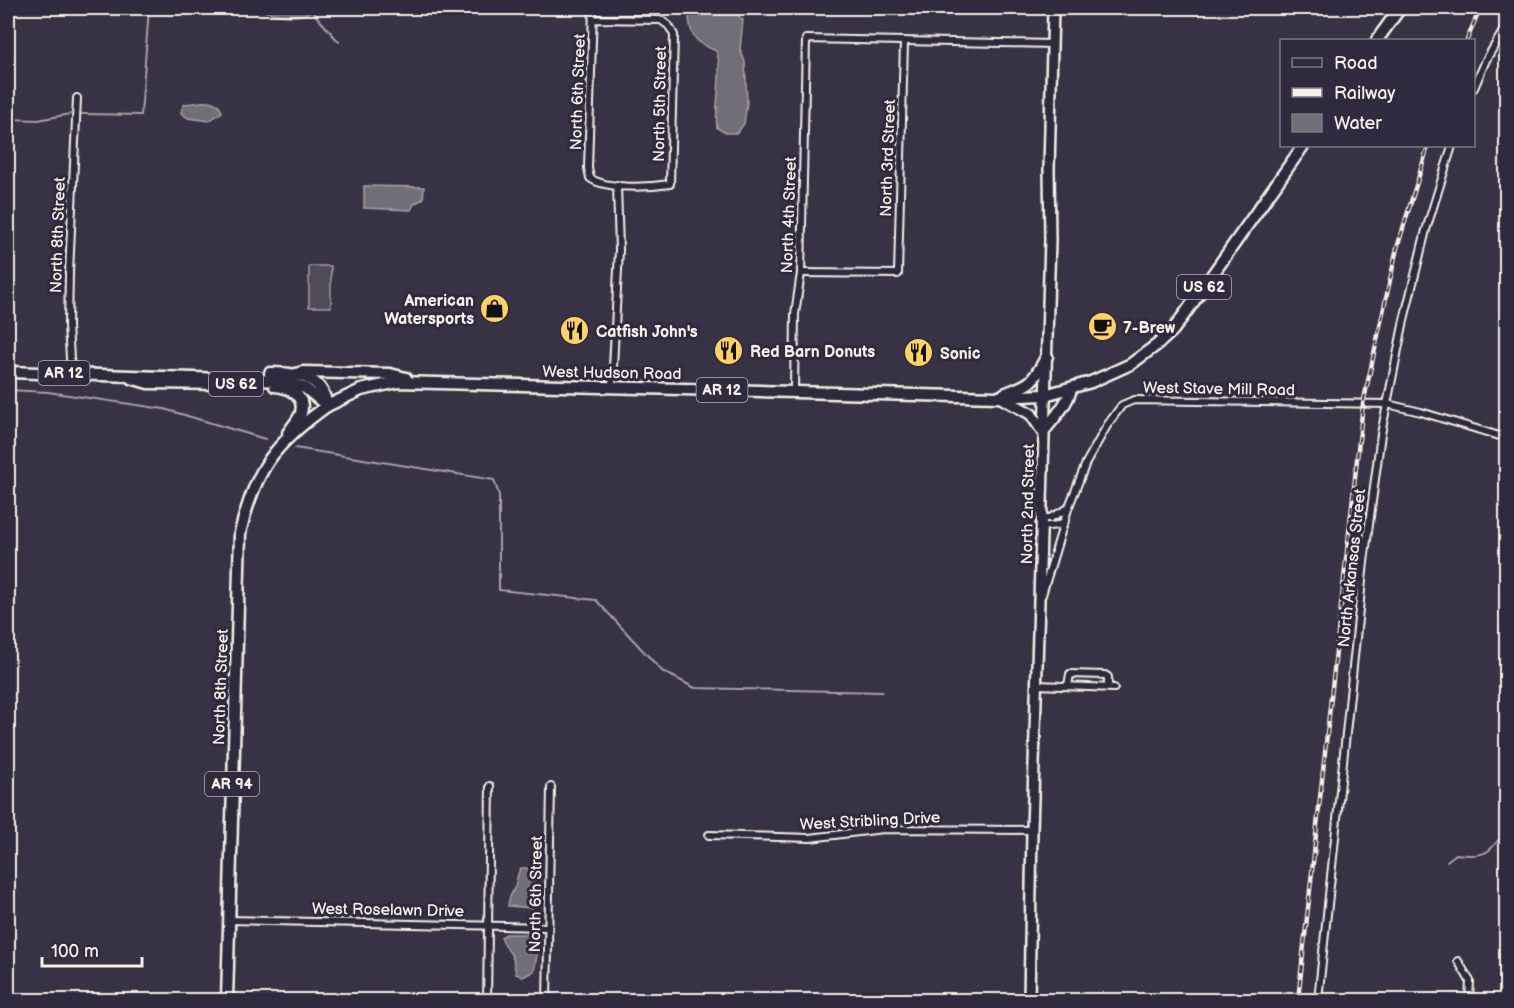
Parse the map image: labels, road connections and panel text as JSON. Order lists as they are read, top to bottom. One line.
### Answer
{"streets":{"main road":["North 8th Street","US 62","West Hudson Road","AR 12","North 2nd Street","AR 94"],"street":["North 6th Street","North 5th Street","North 3rd Street","North 4th Street","West Stave Mill Road","North Arkansas Street","West Stribling Drive","West Roselawn Drive"]},"crossings":[["North 6th Street","North 5th Street"],["North 6th Street","West Roselawn Drive"],["North 3rd Street","North 4th Street"],["North 4th Street","West Hudson Road"],["North 8th Street","US 62"],["North 8th Street","West Hudson Road"],["North 8th Street","AR 12"],["North 8th Street","West Roselawn Drive"],["US 62","West Hudson Road"],["US 62","AR 12"],["US 62","North 2nd Street"],["West Hudson Road","AR 12"],["West Hudson Road","North 2nd Street"],["AR 12","North 2nd Street"],["West Stave Mill Road","North 2nd Street"],["West Stave Mill Road","North Arkansas Street"],["North 2nd Street","West Stribling Drive"]],"places":{"shop":["American Watersports"],"cafe":["7-Brew"],"restaurant":["Catfish John's","Red Barn Donuts","Sonic"]},"legend":["Road","Railway","Water"],"scale_bar":"100 m"}
